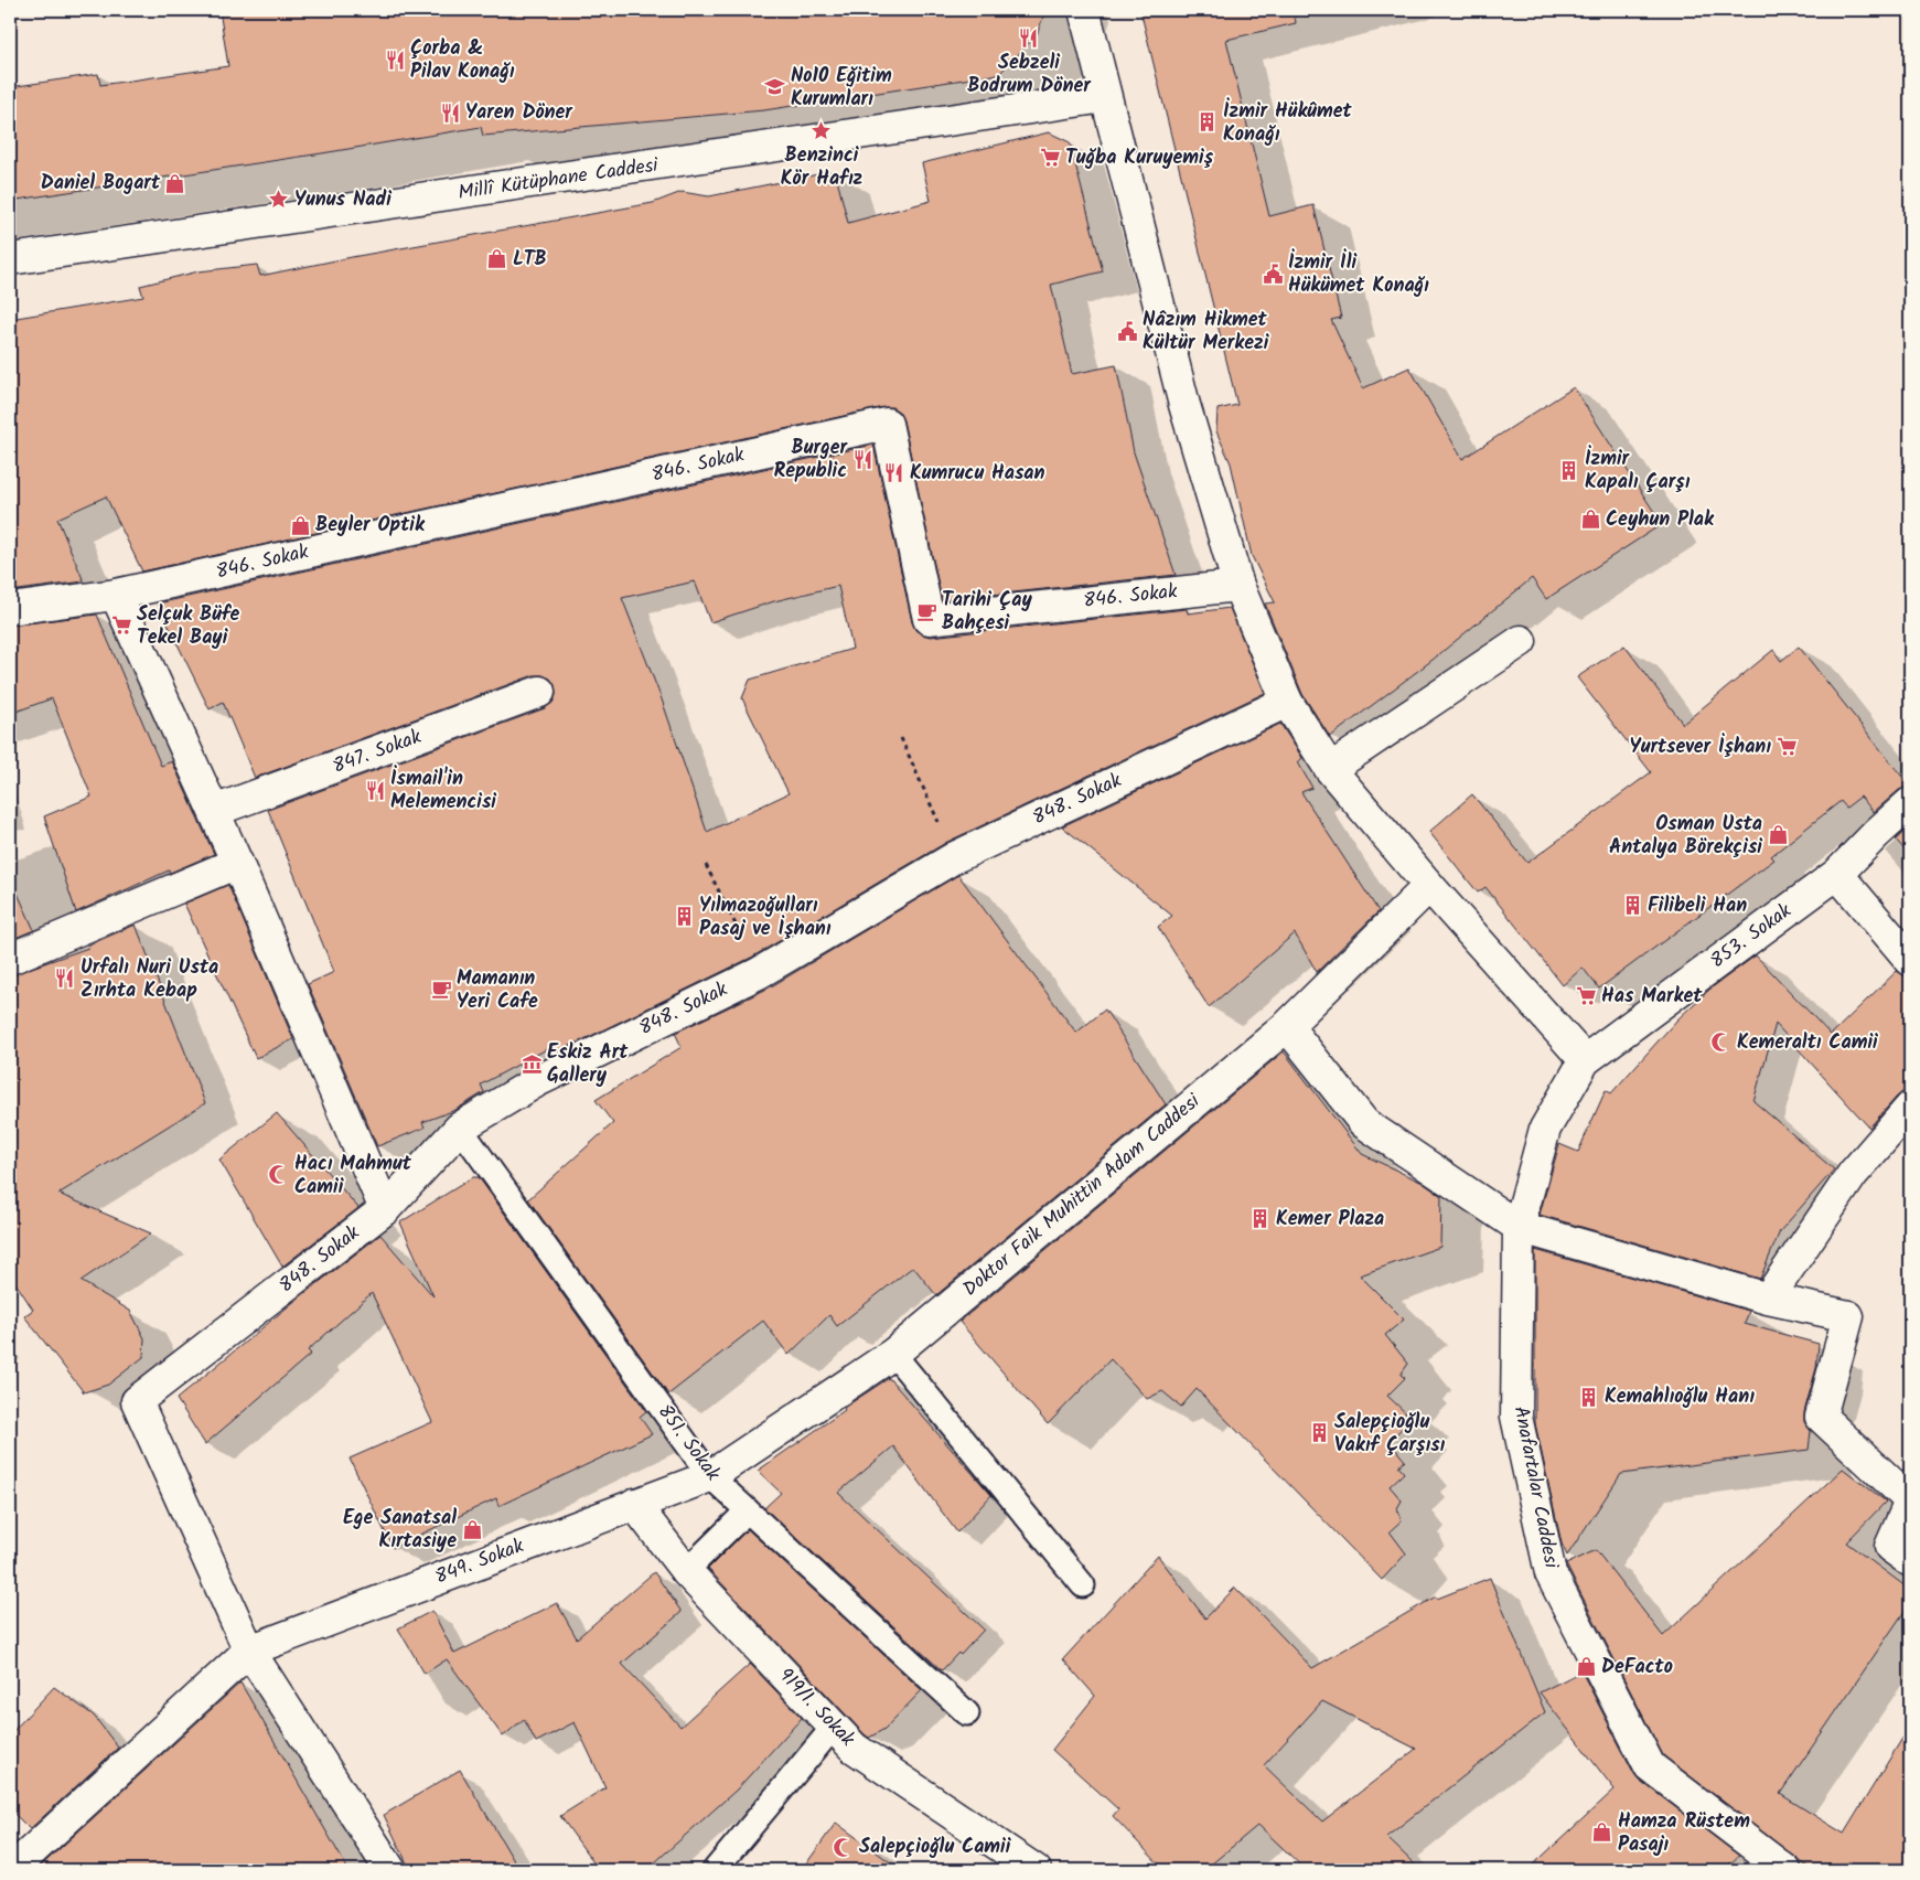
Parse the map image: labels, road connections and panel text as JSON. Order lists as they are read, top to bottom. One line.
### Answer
{"streets":{"street":["Millî Kütüphane Caddesi","846. Sokak","847. Sokak","848. Sokak","853. Sokak","Doktor Faik Muhittin Adam Caddesi","Anafartalar Caddesi","849. Sokak","919/1. Sokak"],"lane":["851. Sokak"]},"crossings":[["848. Sokak","851. Sokak"],["848. Sokak","849. Sokak"],["853. Sokak","Anafartalar Caddesi"],["Doktor Faik Muhittin Adam Caddesi","851. Sokak"],["Doktor Faik Muhittin Adam Caddesi","849. Sokak"],["851. Sokak","849. Sokak"],["849. Sokak","919/1. Sokak"]],"places":{"restaurant":["Sebzeli Bodrum Döner","Çorba & Pilav Konağı","Yaren Döner","Burger Republic","Kumrucu Hasan","İsmail'in Melemencisi","Urfalı Nuri Usta Zırhta Kebap"],"school or university":["No10 Eğitim Kurumları"],"building":["İzmir Hükûmet Konağı","İzmir Kapalı Çarşı","Filibeli Han","Yılmazoğulları Pasaj ve İşhanı","Kemer Plaza","Kemahlıoğlu Hanı","Salepçioğlu Vakıf Çarşısı"],"place":["Benzinci Kör Hafız","Yunus Nadi"],"supermarket":["Tuğba Kuruyemiş","Selçuk Büfe Tekel Bayi","Yurtsever İşhanı","Has Market"],"shop":["Daniel Bogart","LTB","Ceyhun Plak","Beyler Optik","Osman Usta Antalya Börekçisi","Ege Sanatsal Kırtasiye","DeFacto","Hamza Rüstem Pasajı"],"public building":["İzmir İli Hükümet Konağı","Nâzım Hikmet Kültür Merkezi"],"cafe":["Tarihi Çay Bahçesi","Mamanın Yeri Cafe"],"mosque":["Kemeraltı Camii","Hacı Mahmut Camii","Salepçioğlu Camii"],"museum":["Eskiz Art Gallery"]}}
